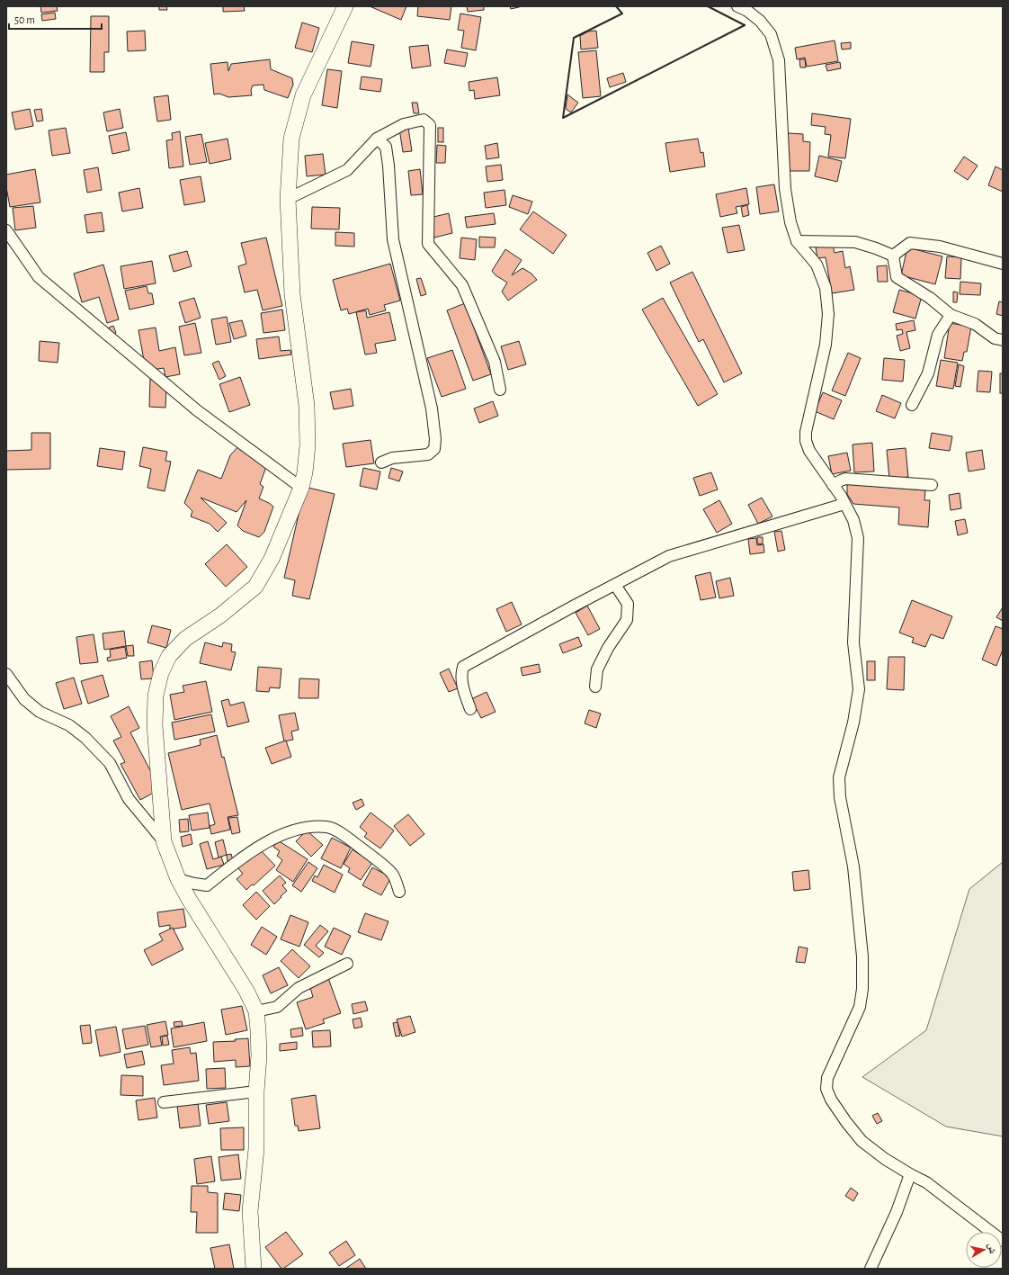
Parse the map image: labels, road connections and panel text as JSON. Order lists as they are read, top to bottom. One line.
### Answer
{"scale_bar":"50 m","north":"right"}
